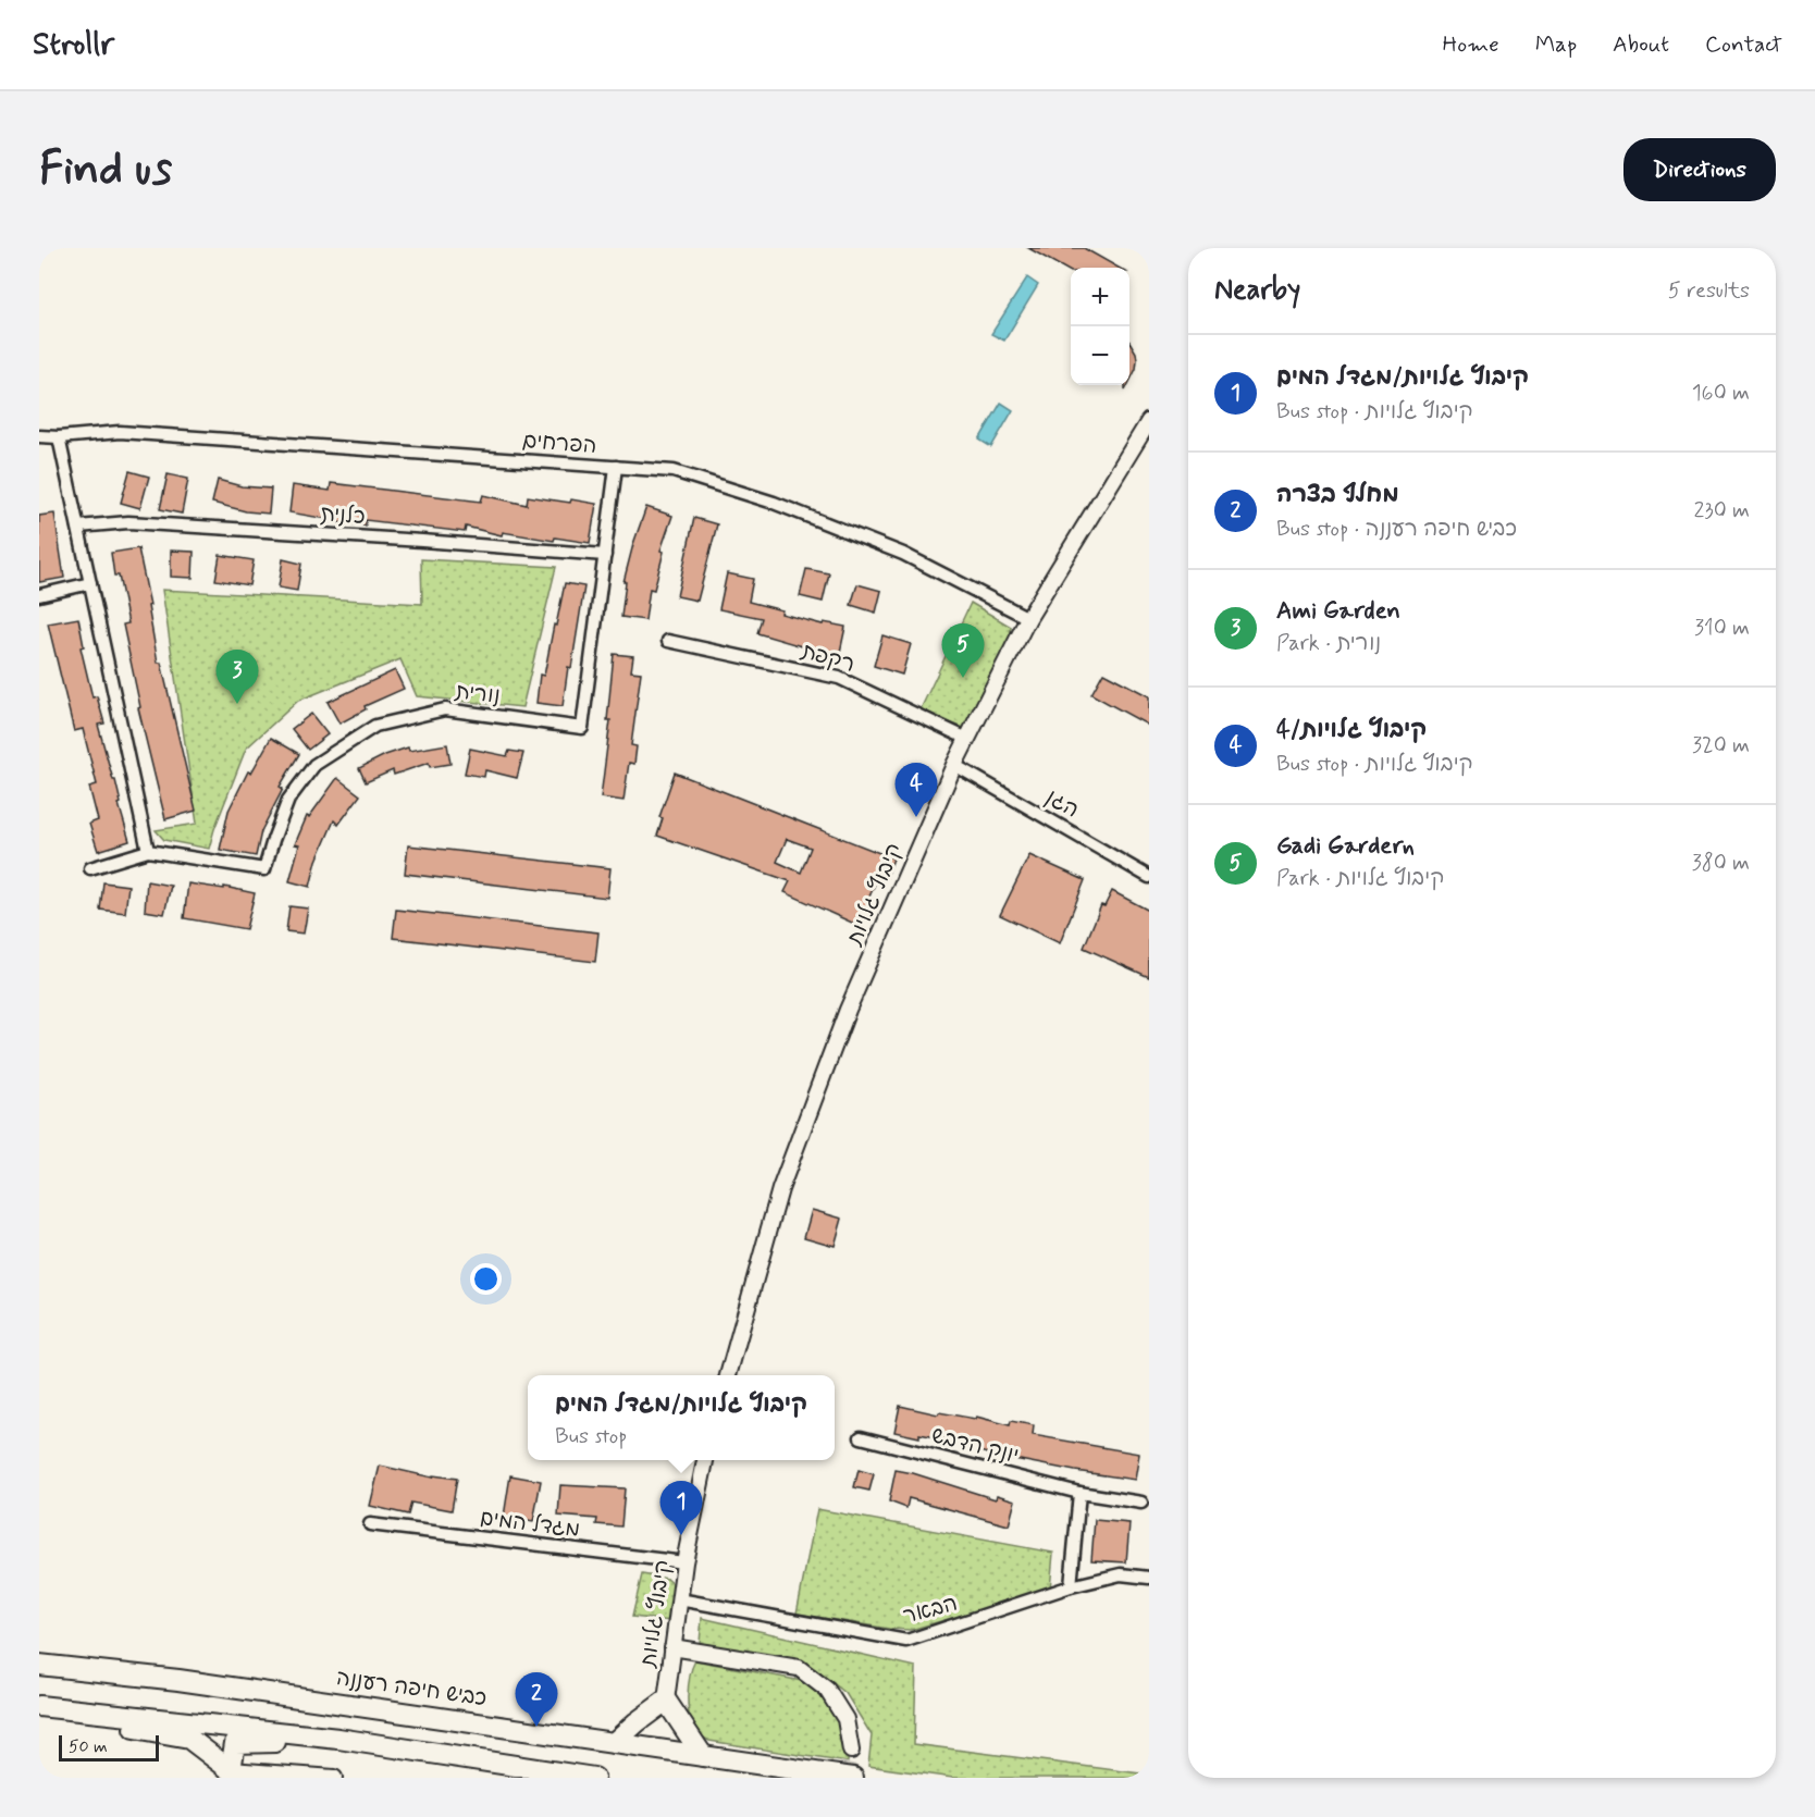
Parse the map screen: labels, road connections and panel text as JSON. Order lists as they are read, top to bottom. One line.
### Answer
{"streets":{"highway":["כביש חיפה רעננה"],"street":["הפרחים","כלנית","רקפת","נורית","הגן","קיבוץ גלויות","יונק הדבש","מגדל המים","הבאר"]},"crossings":[["הפרחים","נורית"],["הפרחים","קיבוץ גלויות"],["כלנית","נורית"],["רקפת","קיבוץ גלויות"],["הגן","קיבוץ גלויות"],["קיבוץ גלויות","מגדל המים"],["קיבוץ גלויות","הבאר"]],"scale_bar":"50 m","page":{"header":"Strollr","nav":["Home","Map","About","Contact"],"buttons":"Directions","title":"Find us","heading":["Nearby","5 results"],"map_buttons":["+","−"],"list":[{"mark":"1","name":"קיבוץ גלויות/מגדל המים","note":"Bus stop · קיבוץ גלויות","value":"160 m"},{"mark":"2","name":"מחלף בצרה","note":"Bus stop · כביש חיפה רעננה","value":"230 m"},{"mark":"3","name":"Ami Garden","note":"Park · נורית","value":"310 m"},{"mark":"4","name":"קיבוץ גלויות/4","note":"Bus stop · קיבוץ גלויות","value":"320 m"},{"mark":"5","name":"Gadi Gardern","note":"Park · קיבוץ גלויות","value":"380 m"}],"pins":["5","3","4","1","2"],"popup":["קיבוץ גלויות/מגדל המים","Bus stop"],"scale":"50 m"}}
